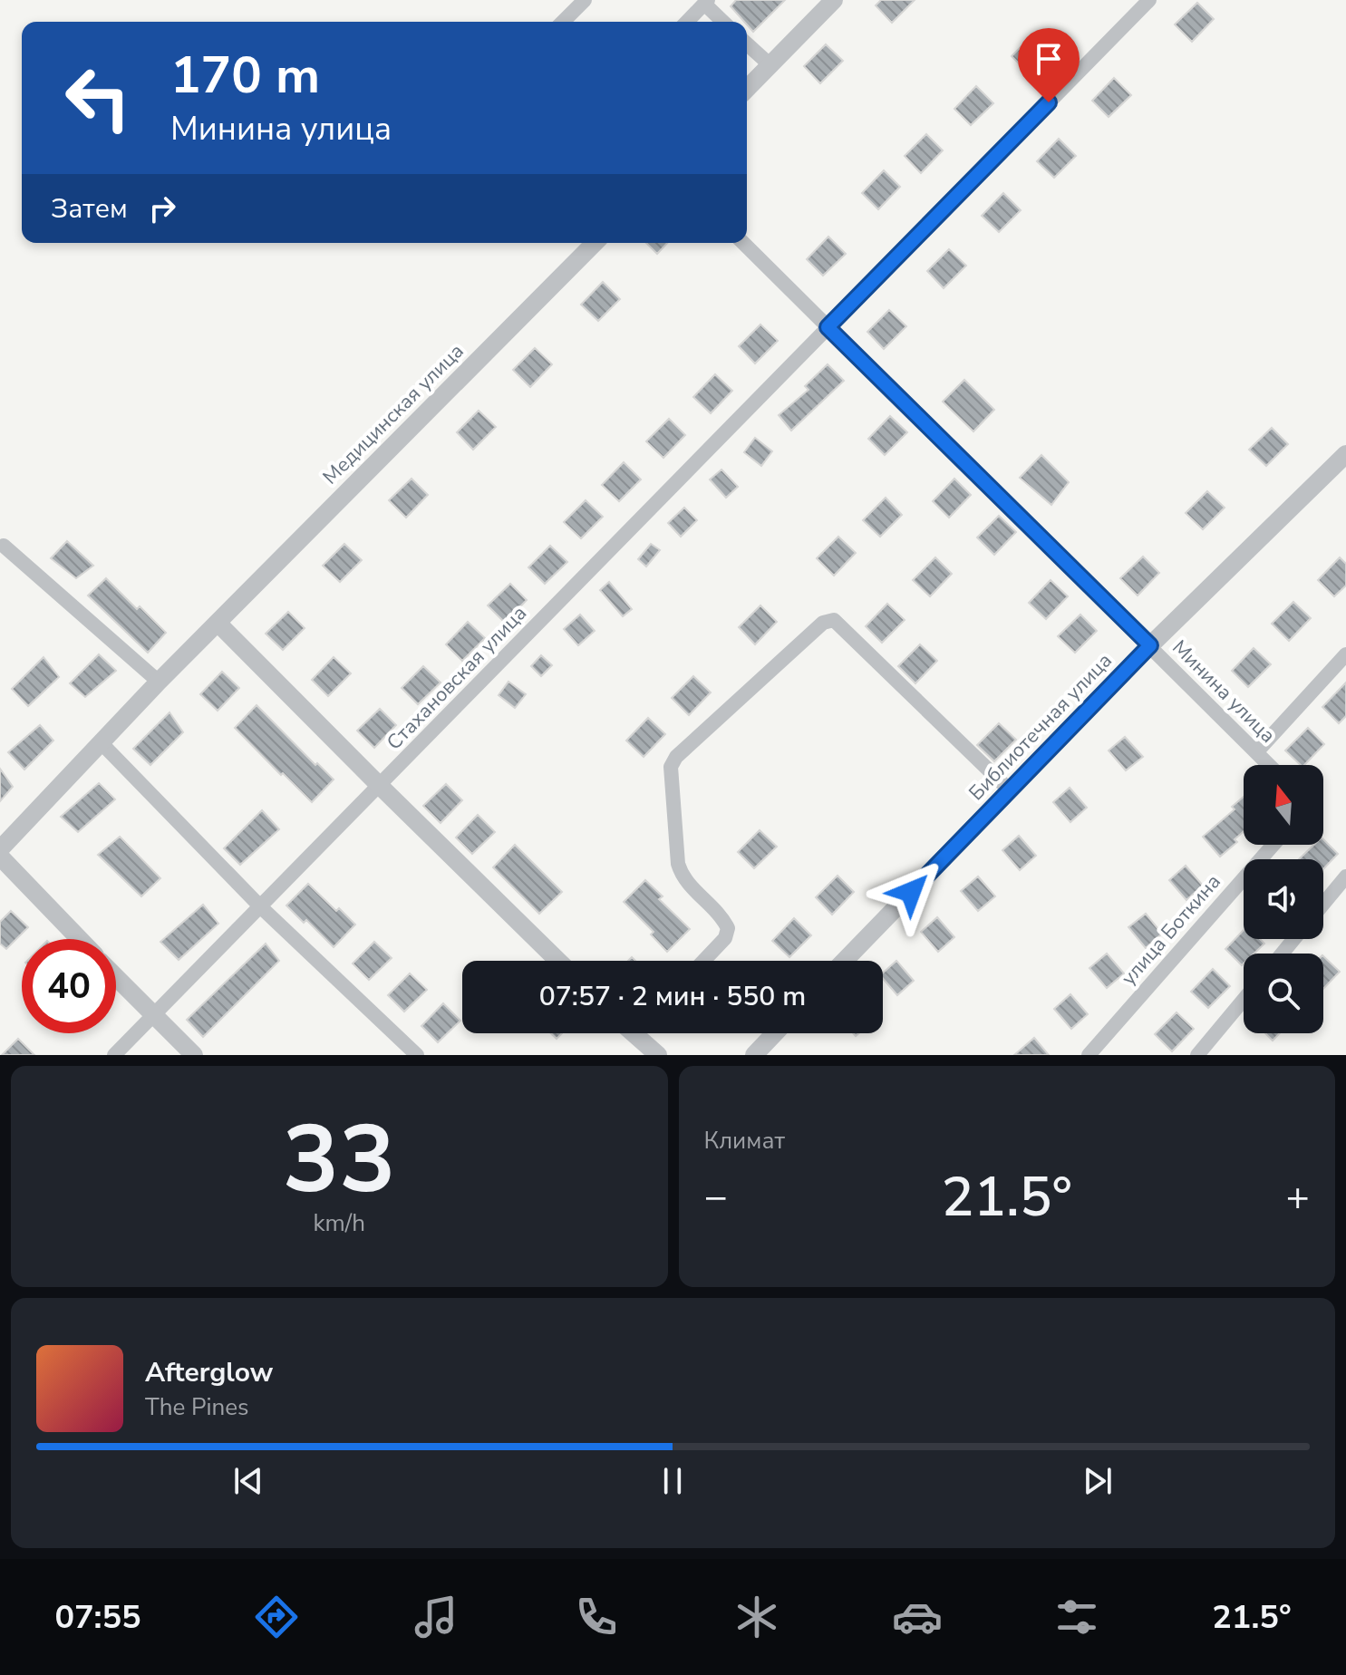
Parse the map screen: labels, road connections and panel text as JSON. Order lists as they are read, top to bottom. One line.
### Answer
{"streets":{"street":["Медицинская улица","Стахановская улица","Минина улица","Библиотечная улица","улица Боткина"]},"crossings":[["Стахановская улица","Минина улица"],["Минина улица","Библиотечная улица"]],"north":"top","page":{"turn":["170 m","Минина улица"],"then":"Затем","limit":"40","trip":"07:57 · 2 мин · 550 m","tile":[["33","km/h"],"Климат"],"heat":["−","21.5°","+"],"song":["Afterglow","The Pines"],"tabs":["07:55","21.5°"]}}
